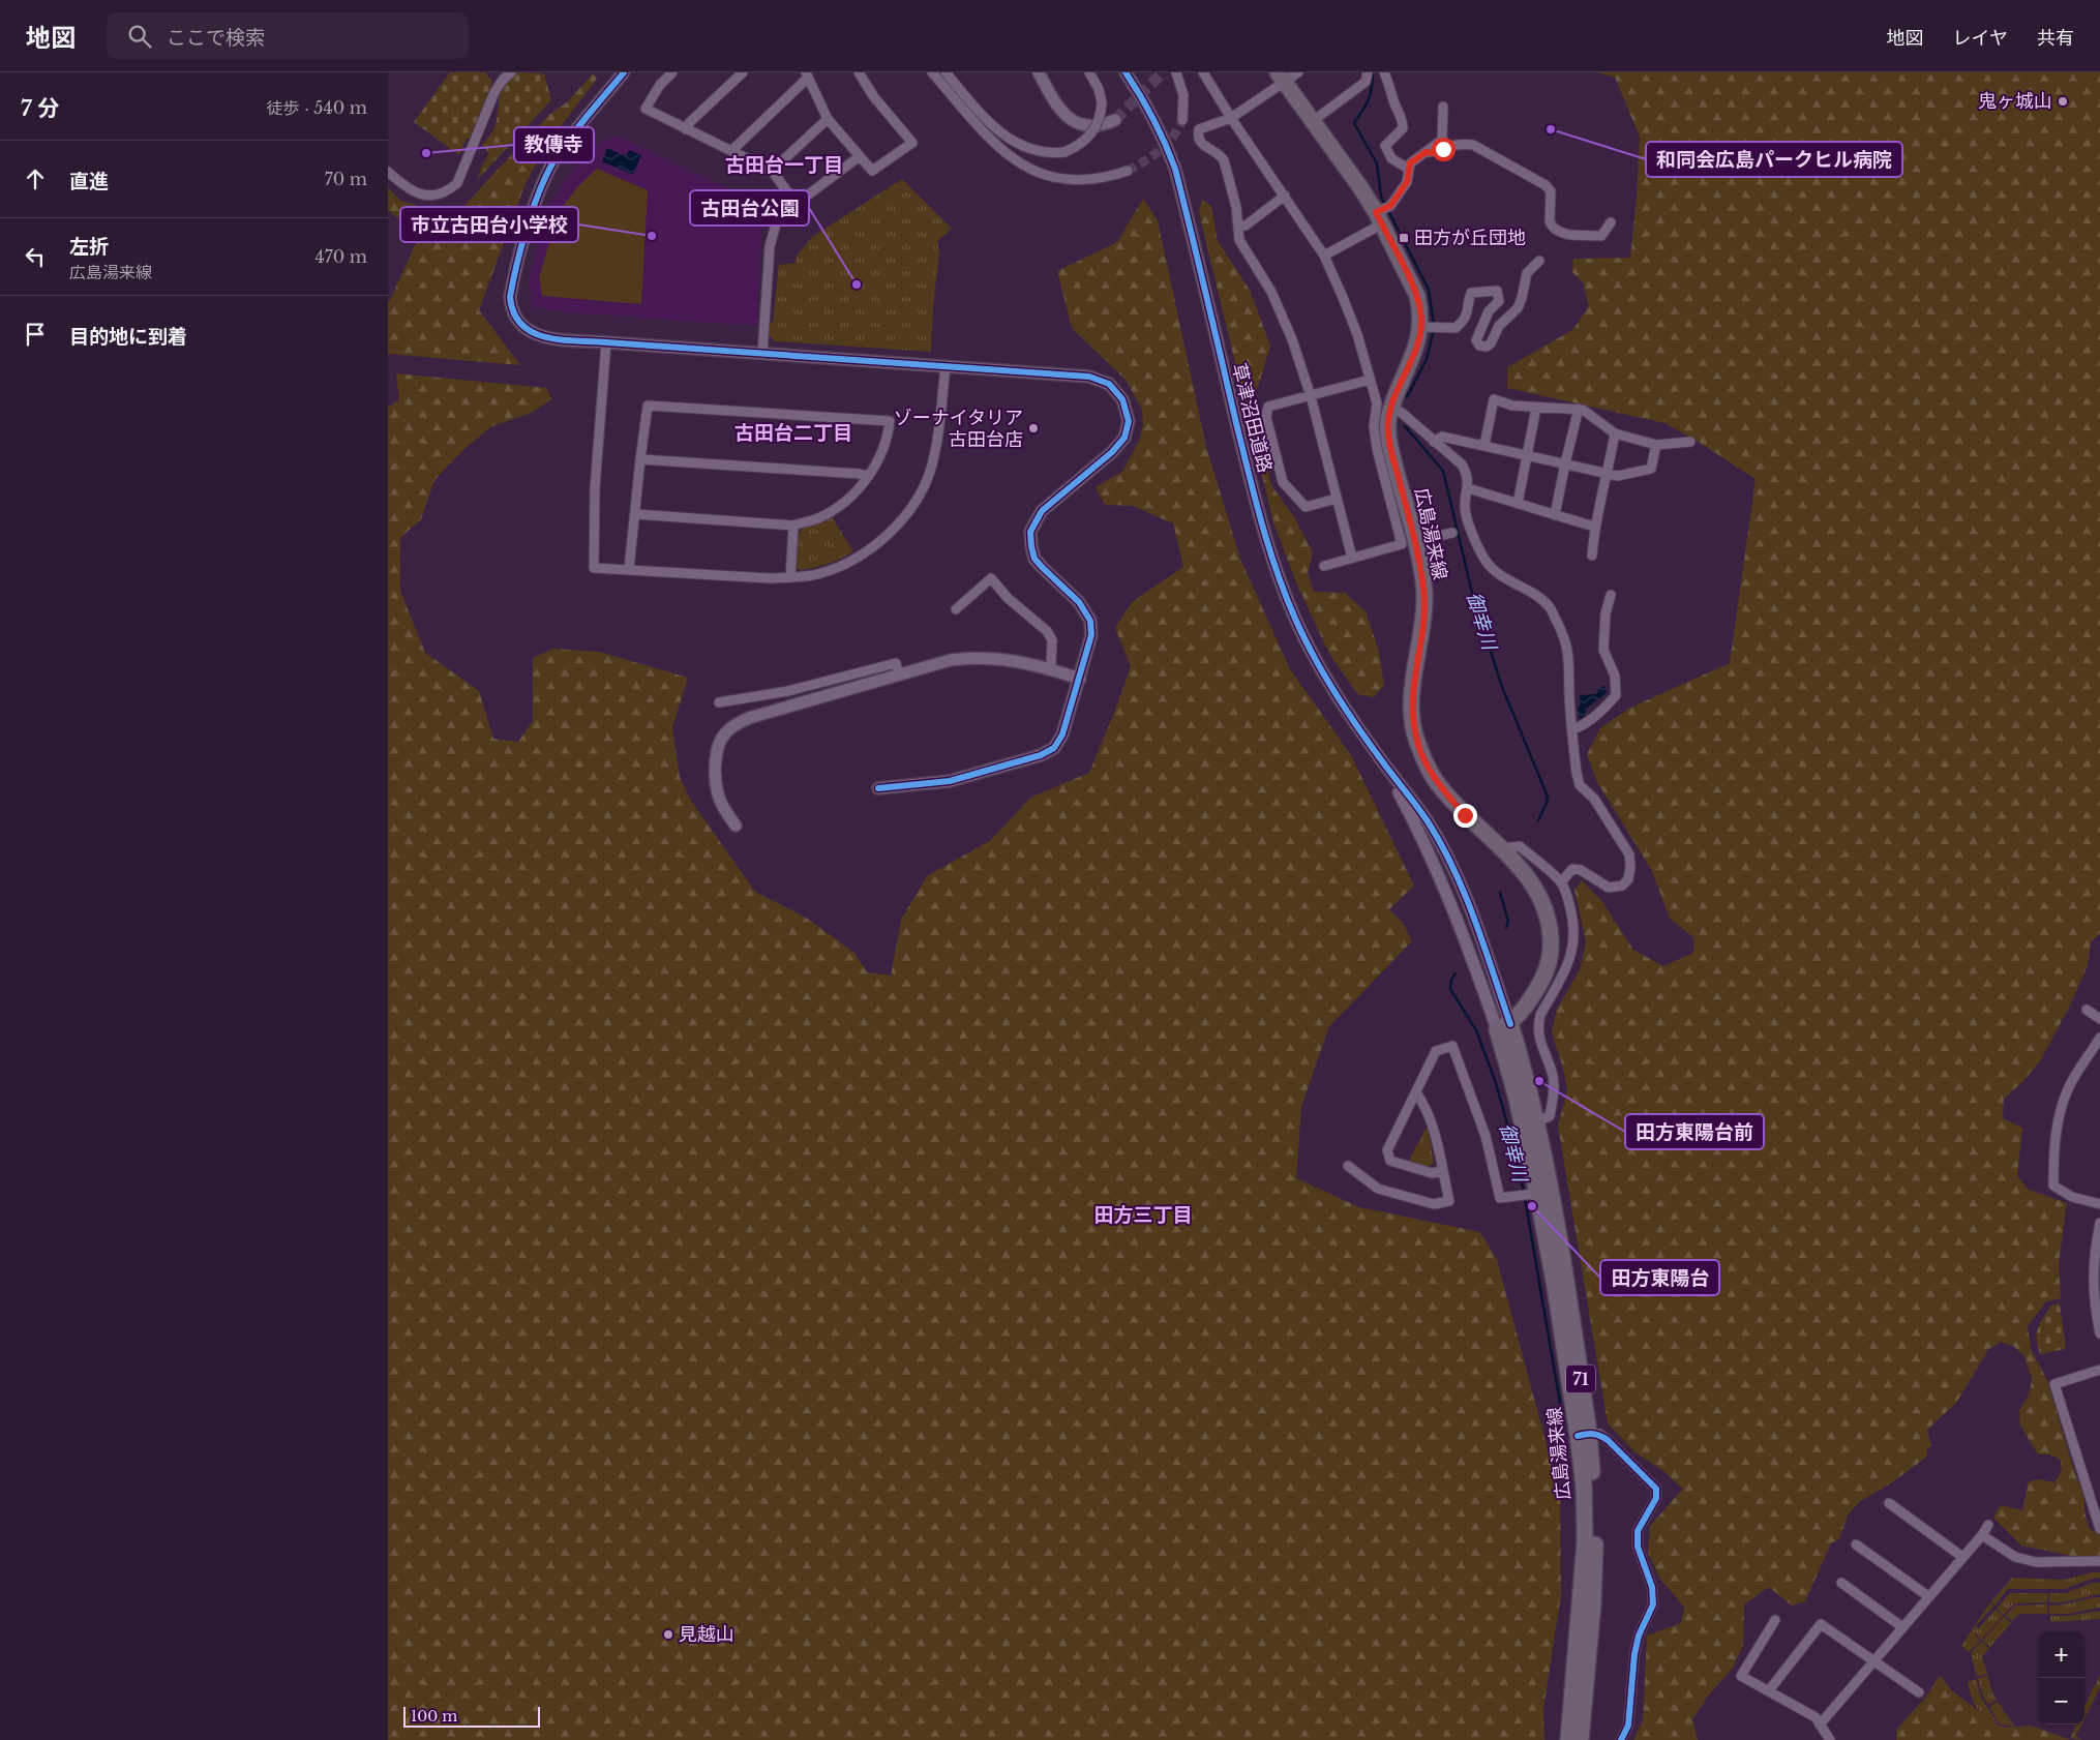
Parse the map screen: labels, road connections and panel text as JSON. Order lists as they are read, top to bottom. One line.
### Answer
{"streets":{"main road":["広島湯来線","71"],"street":["草津沼田道路"]},"crossings":[["草津沼田道路","広島湯来線"]],"districts":["古田台一丁目","古田台二丁目","田方三丁目"],"water":["御幸川"],"places":{"other":["鬼ヶ城山","和同会広島パークヒル病院","教傳寺","市立古田台小学校","古田台公園","ゾーナイタリア 古田台店","田方東陽台前","田方東陽台","見越山"],"transit":["田方が丘団地"]},"scale_bar":"100 m","page":{"header":"地図","search":"ここで検索","nav":["地図","レイヤ","共有"],"heading":["7 分","徒歩 · 540 m"],"list":[["直進","70 m"],["左折","広島湯来線","470 m"],"目的地に到着"],"map_buttons":["+","−"],"scale":"100 m"}}
